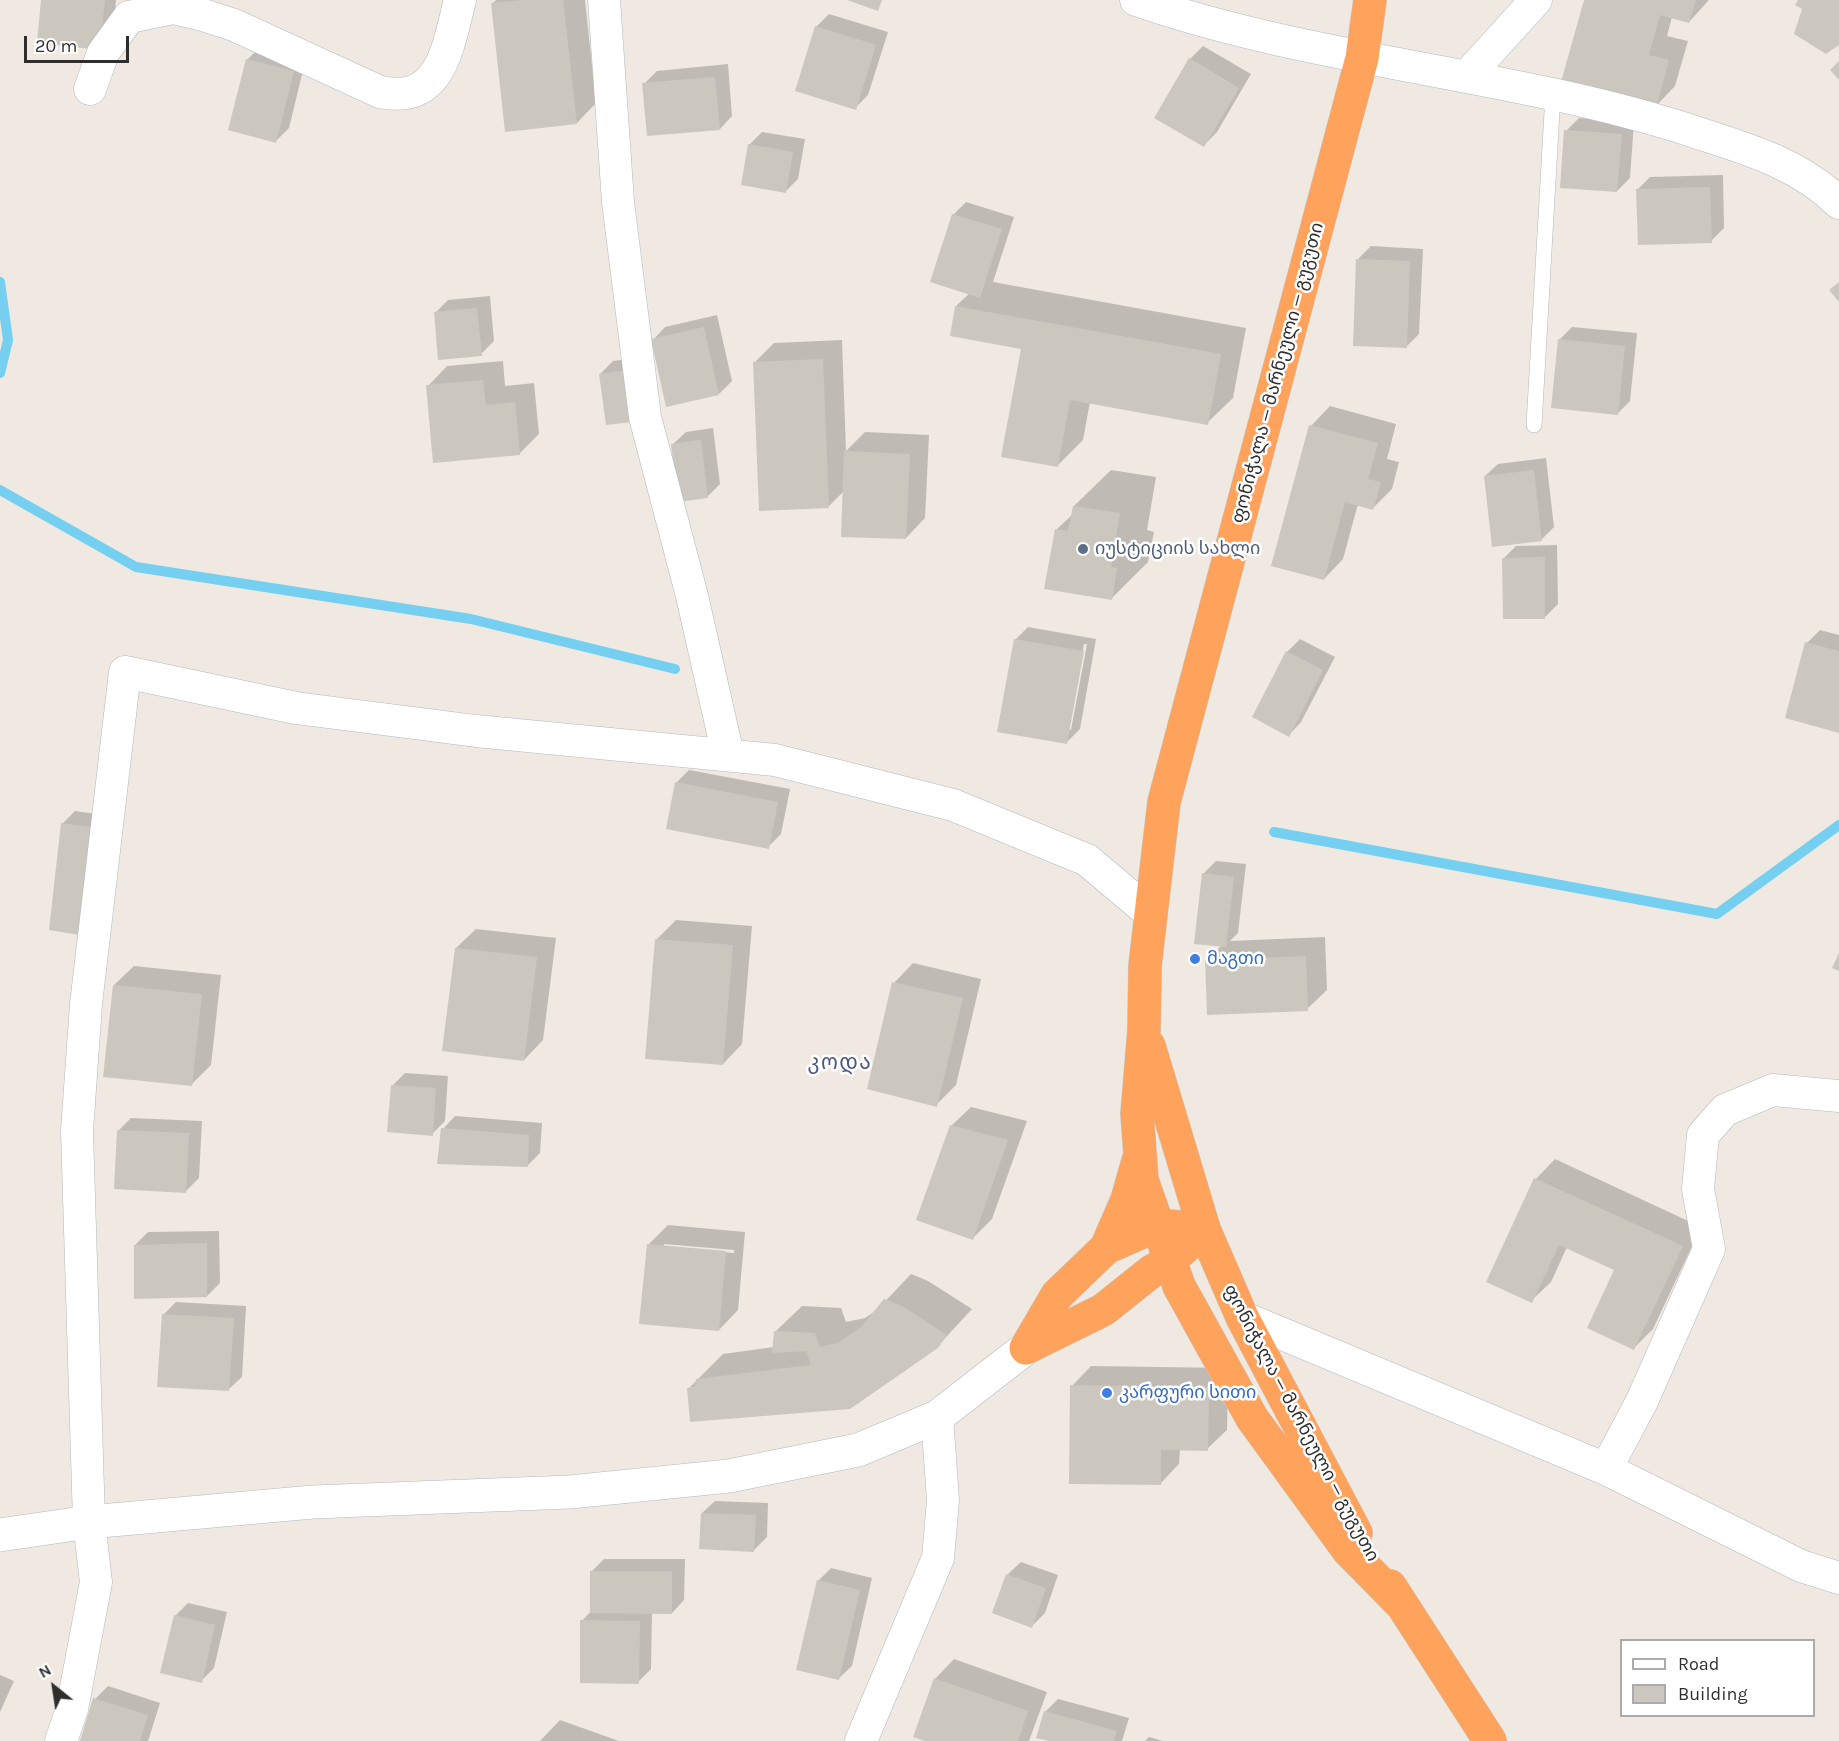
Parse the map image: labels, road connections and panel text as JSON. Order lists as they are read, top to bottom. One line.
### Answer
{"streets":{"highway":["ფონიჭალა — მარნეული — გუგუთი"]},"districts":["კოდა"],"places":["იუსტიციის სახლი","მაგთი","კარფური სითი"],"legend":["Road","Building"],"scale_bar":"20 m","north":"top left"}
